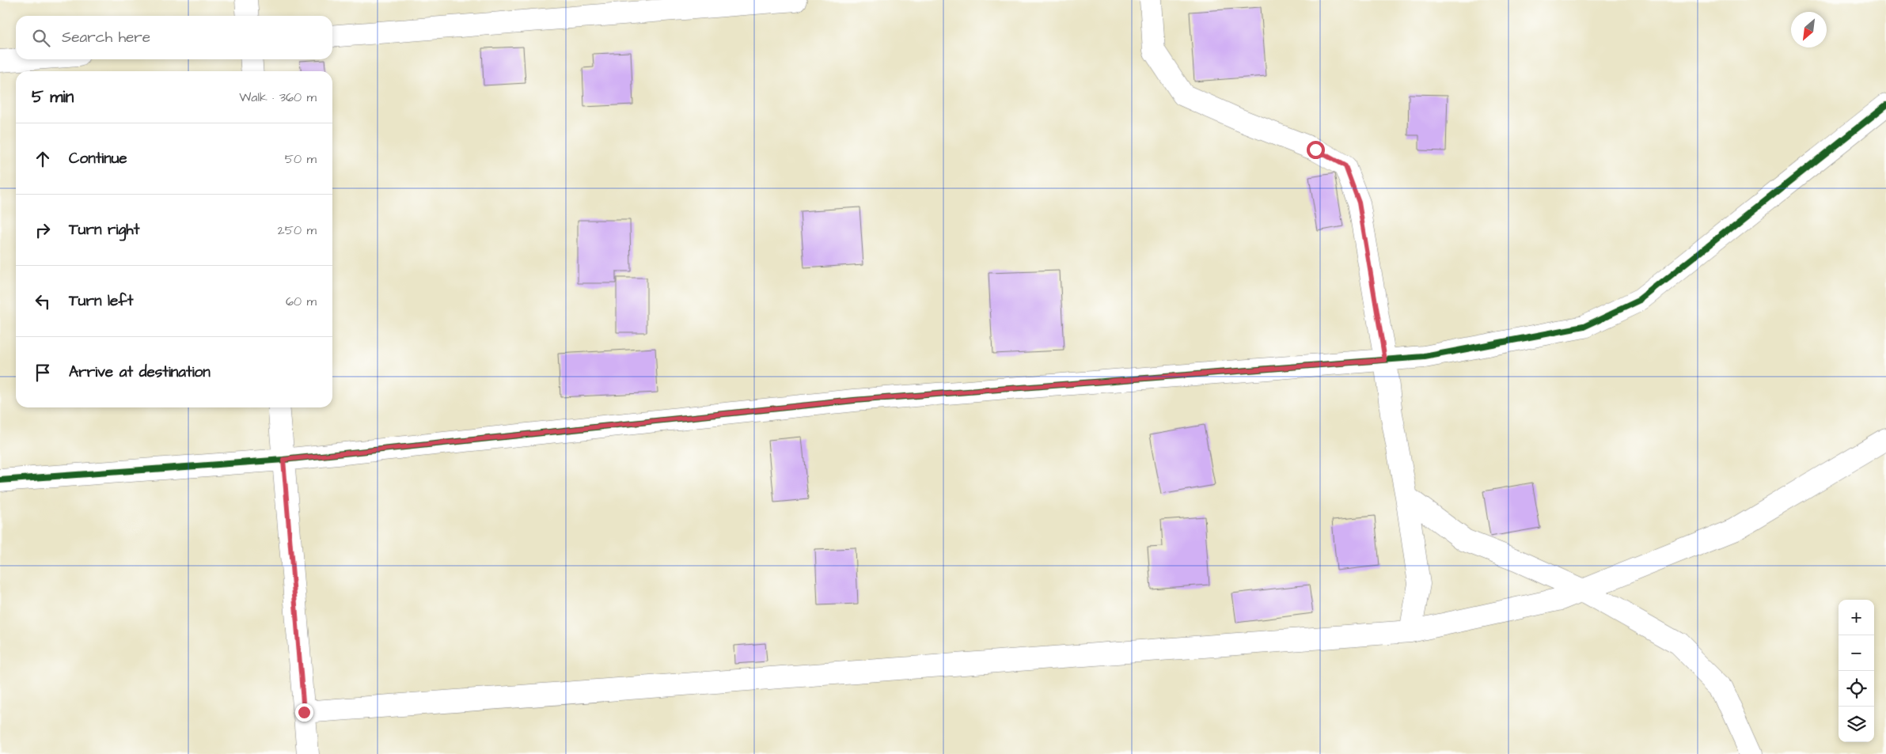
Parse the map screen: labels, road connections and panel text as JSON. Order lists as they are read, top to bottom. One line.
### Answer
{"north":"bottom left","page":{"search":"Search here","heading":["5 min","Walk · 360 m"],"list":[["Continue","50 m"],["Turn right","250 m"],["Turn left","60 m"],"Arrive at destination"],"map_buttons":["+","−"]}}
